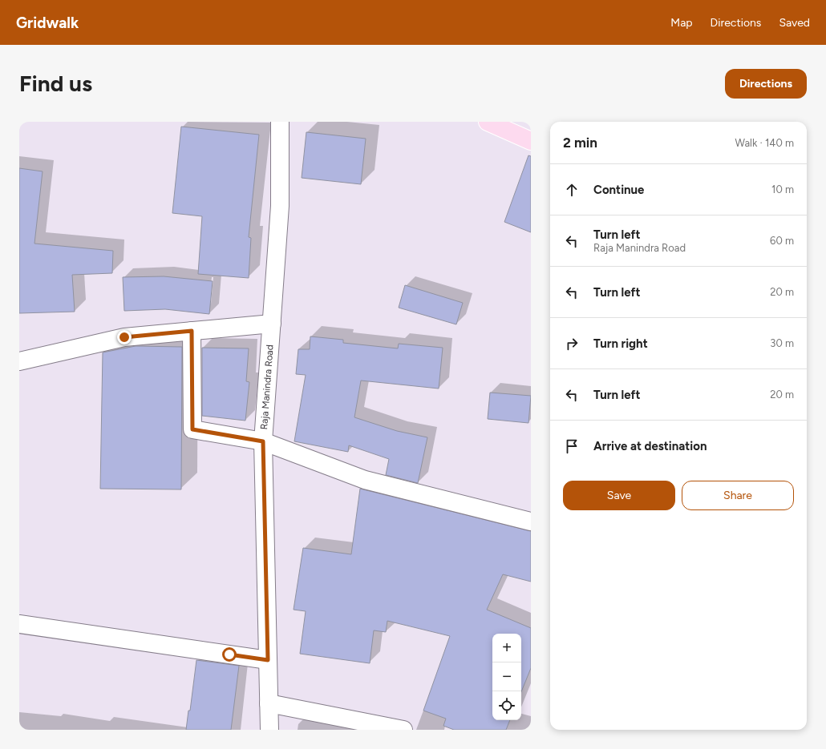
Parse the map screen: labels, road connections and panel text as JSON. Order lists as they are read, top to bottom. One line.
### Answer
{"streets":{"street":["Raja Manindra Road"]},"page":{"header":"Gridwalk","nav":["Map","Directions","Saved"],"buttons":["Directions",["Save","Share"]],"title":"Find us","heading":["2 min","Walk · 140 m"],"list":[["Continue","10 m"],["Turn left","Raja Manindra Road","60 m"],["Turn left","20 m"],["Turn right","30 m"],["Turn left","20 m"],"Arrive at destination"],"map_buttons":["+","−"]}}
